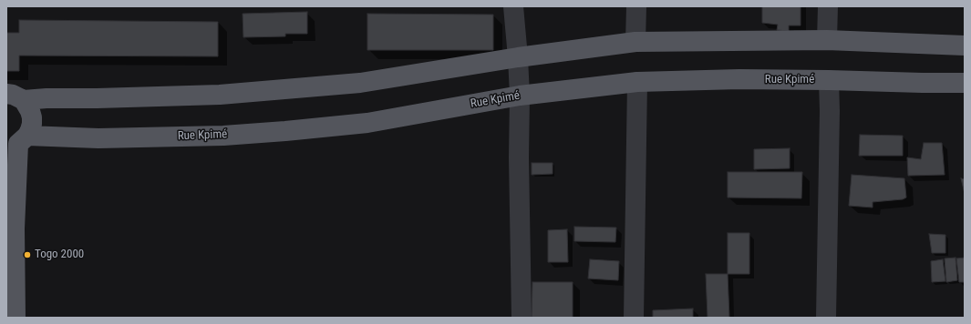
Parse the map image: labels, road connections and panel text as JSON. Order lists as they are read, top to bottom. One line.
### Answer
{"streets":{"main road":["Rue Kpimé"]},"places":["Togo 2000"]}
